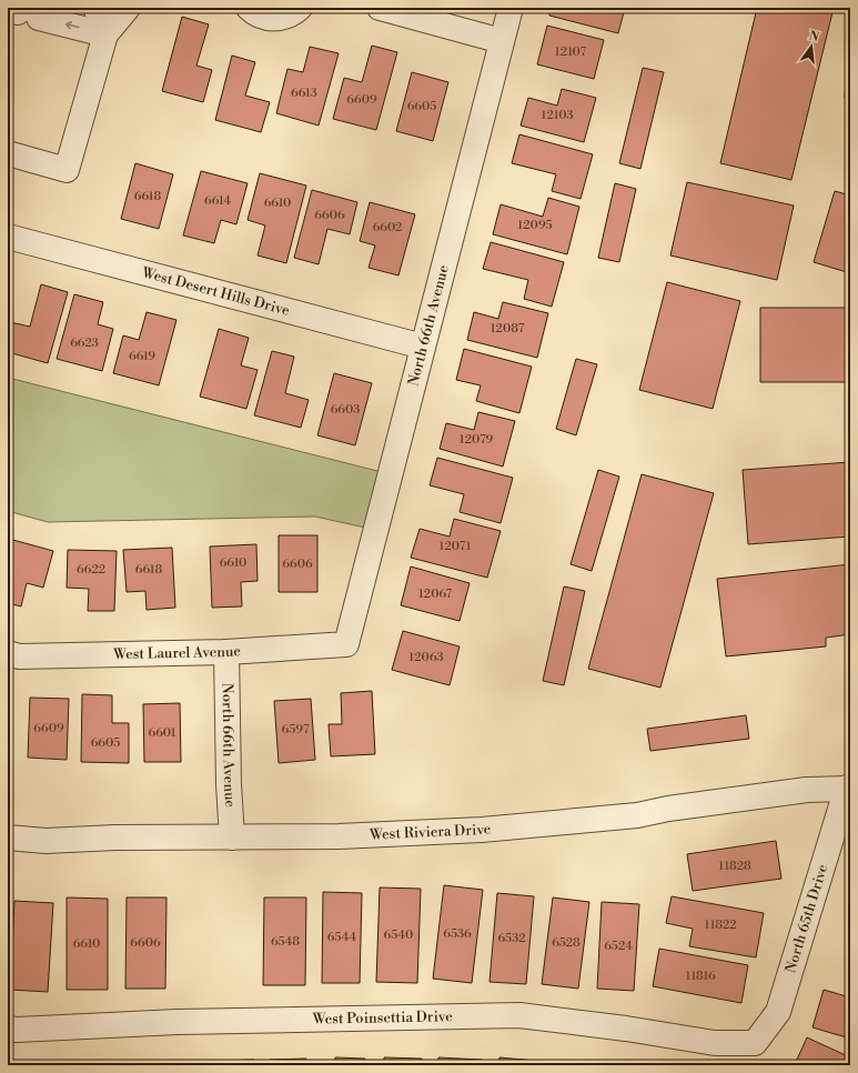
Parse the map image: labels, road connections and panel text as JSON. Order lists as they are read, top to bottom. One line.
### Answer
{"streets":{"street":["West Desert Hills Drive","North 66th Avenue","West Laurel Avenue","West Riviera Drive","North 65th Drive","West Poinsettia Drive"]},"crossings":[["West Desert Hills Drive","North 66th Avenue"],["North 66th Avenue","West Laurel Avenue"],["North 66th Avenue","West Riviera Drive"],["West Riviera Drive","North 65th Drive"],["North 65th Drive","West Poinsettia Drive"]],"house_numbers":["12107","6613","6609","6605","12103","6618","6614","6610","6606","12095","6602","12087","6623","6619","6603","12079","12071","6610","6606","6622","6618","12067","12063","6609","6597","6601","6605","11828","11822","6536","6540","6544","6532","6548","6606","6528","6610","6524","11816"],"north":"top"}
